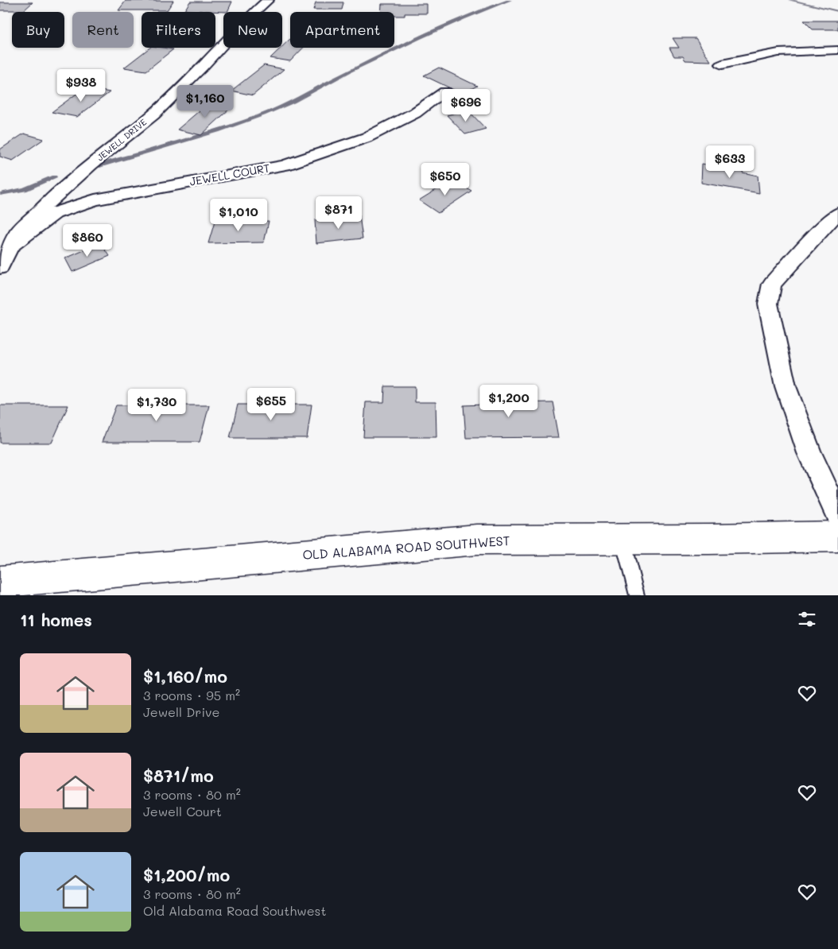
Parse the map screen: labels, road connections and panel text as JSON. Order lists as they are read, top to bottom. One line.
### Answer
{"streets":{"street":["JEWELL DRIVE","JEWELL COURT","OLD ALABAMA ROAD SOUTHWEST"]},"crossings":[["JEWELL DRIVE","JEWELL COURT"]],"page":{"chip":["Buy","Rent","Filters","New","Apartment"],"price":["$938","$1,160","$696","$633","$650","$871","$1,010","$860","$1,200","$655","$1,730"],"heading":"11 homes","list":[{"name":"$1,160/mo","note":"3 rooms · 95 m² · Jewell Drive"},{"name":"$871/mo","note":"3 rooms · 80 m² · Jewell Court"},{"name":"$1,200/mo","note":"3 rooms · 80 m² · Old Alabama Road Southwest"}]}}
